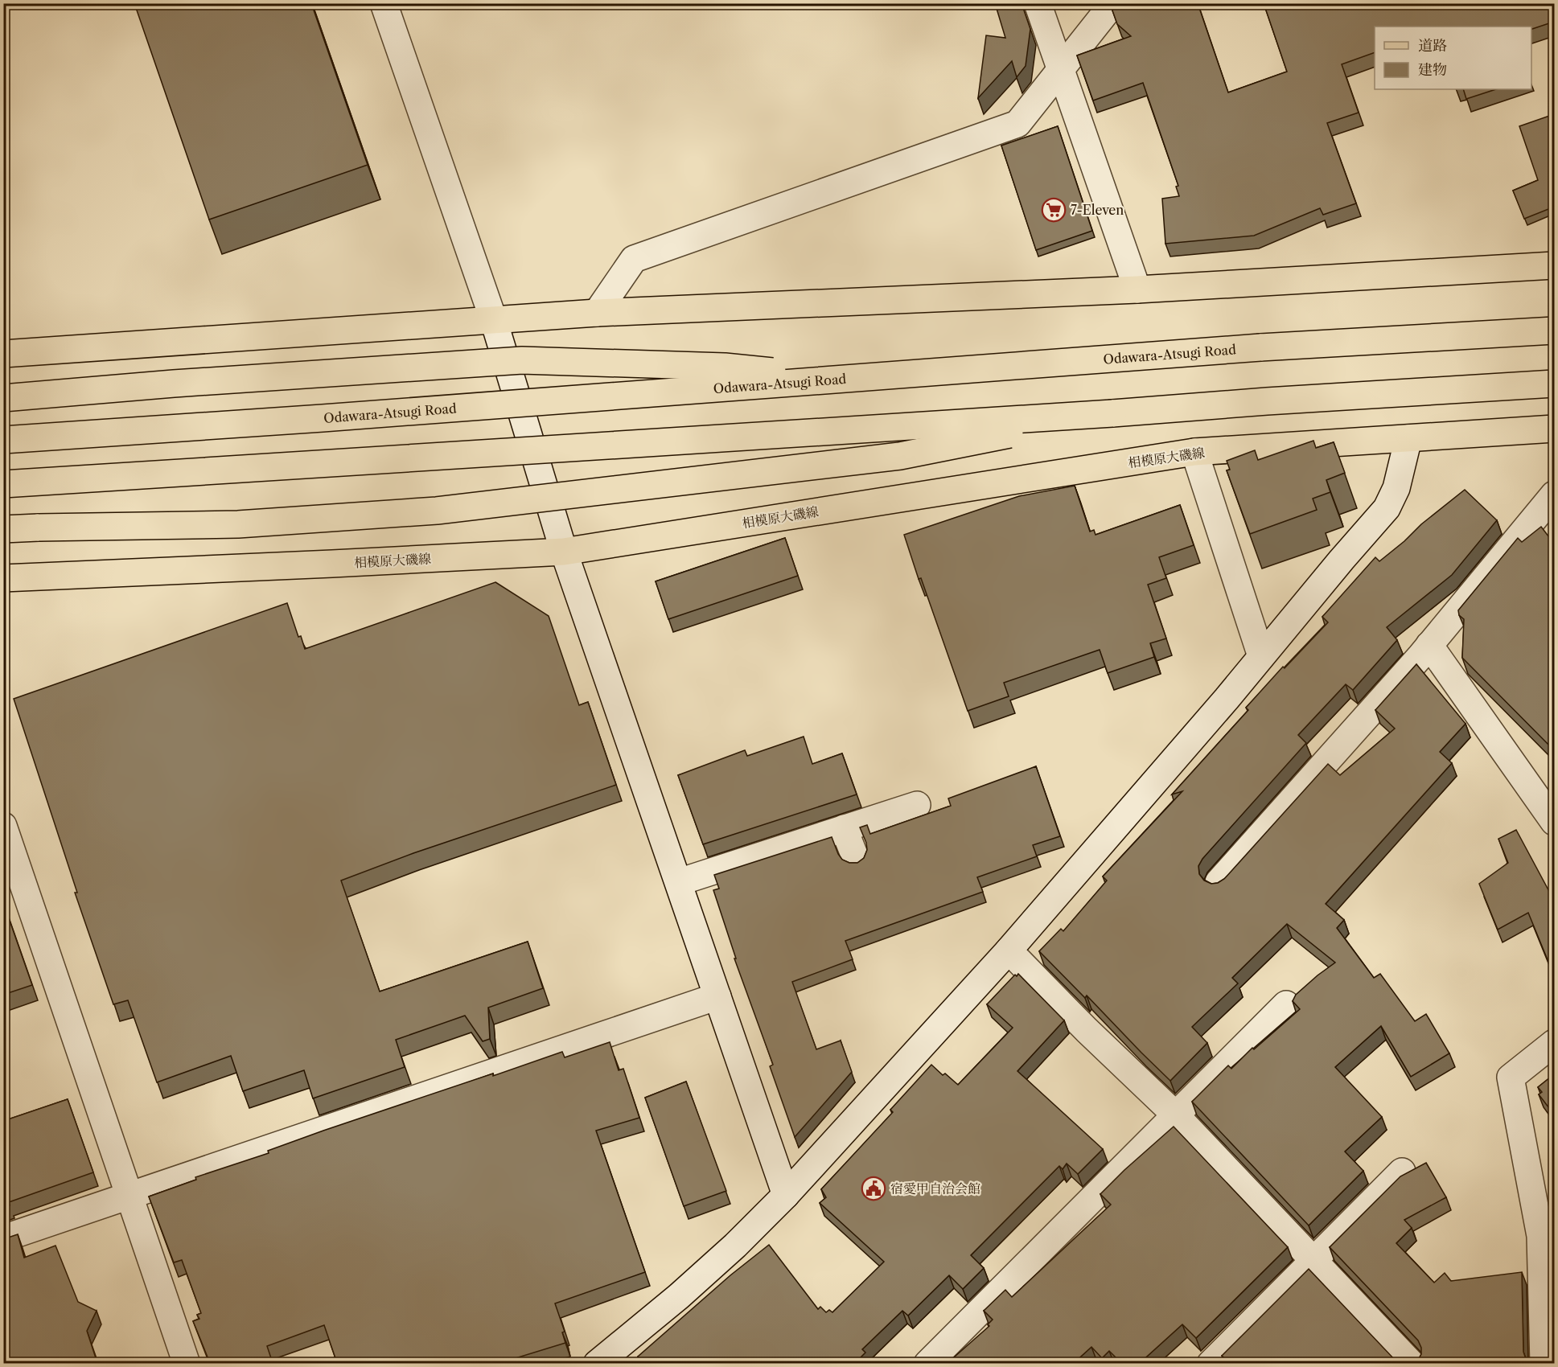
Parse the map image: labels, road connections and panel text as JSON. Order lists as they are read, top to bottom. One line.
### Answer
{"streets":{"main road":["Odawara-Atsugi Road","相模原大磯線"]},"places":{"supermarket":["7-Eleven"],"public building":["宿愛甲自治会館"]},"legend":["道路","建物"]}
